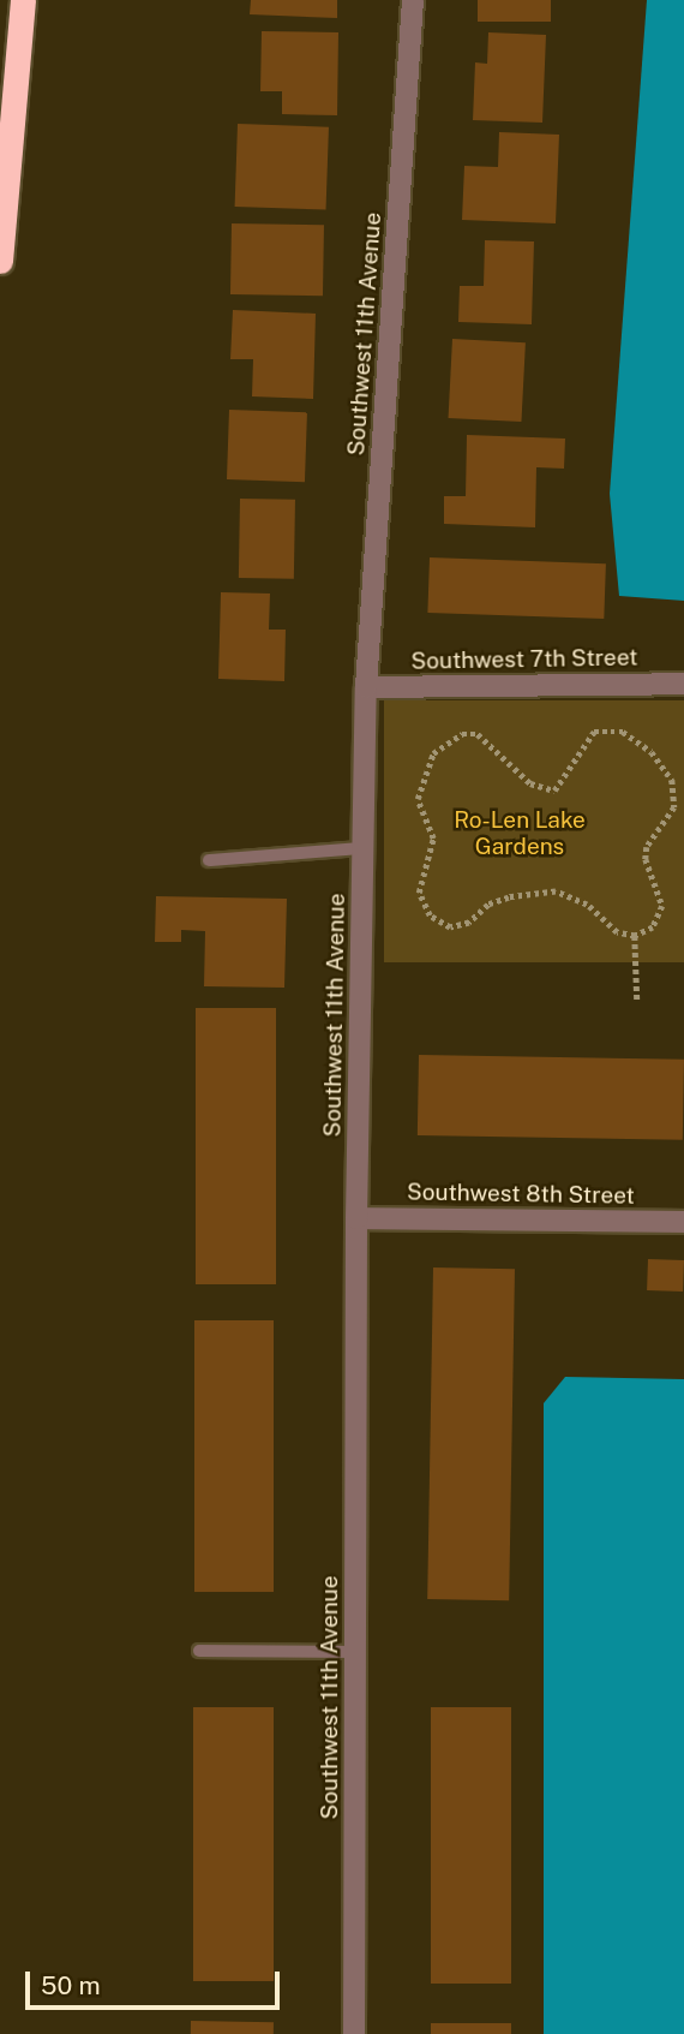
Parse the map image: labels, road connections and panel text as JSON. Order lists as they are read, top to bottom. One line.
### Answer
{"streets":{"street":["Southwest 11th Avenue","Southwest 7th Street","Southwest 8th Street"]},"crossings":[["Southwest 11th Avenue","Southwest 7th Street"],["Southwest 11th Avenue","Southwest 8th Street"]],"parks":["Ro-Len Lake Gardens"],"scale_bar":"50 m"}
